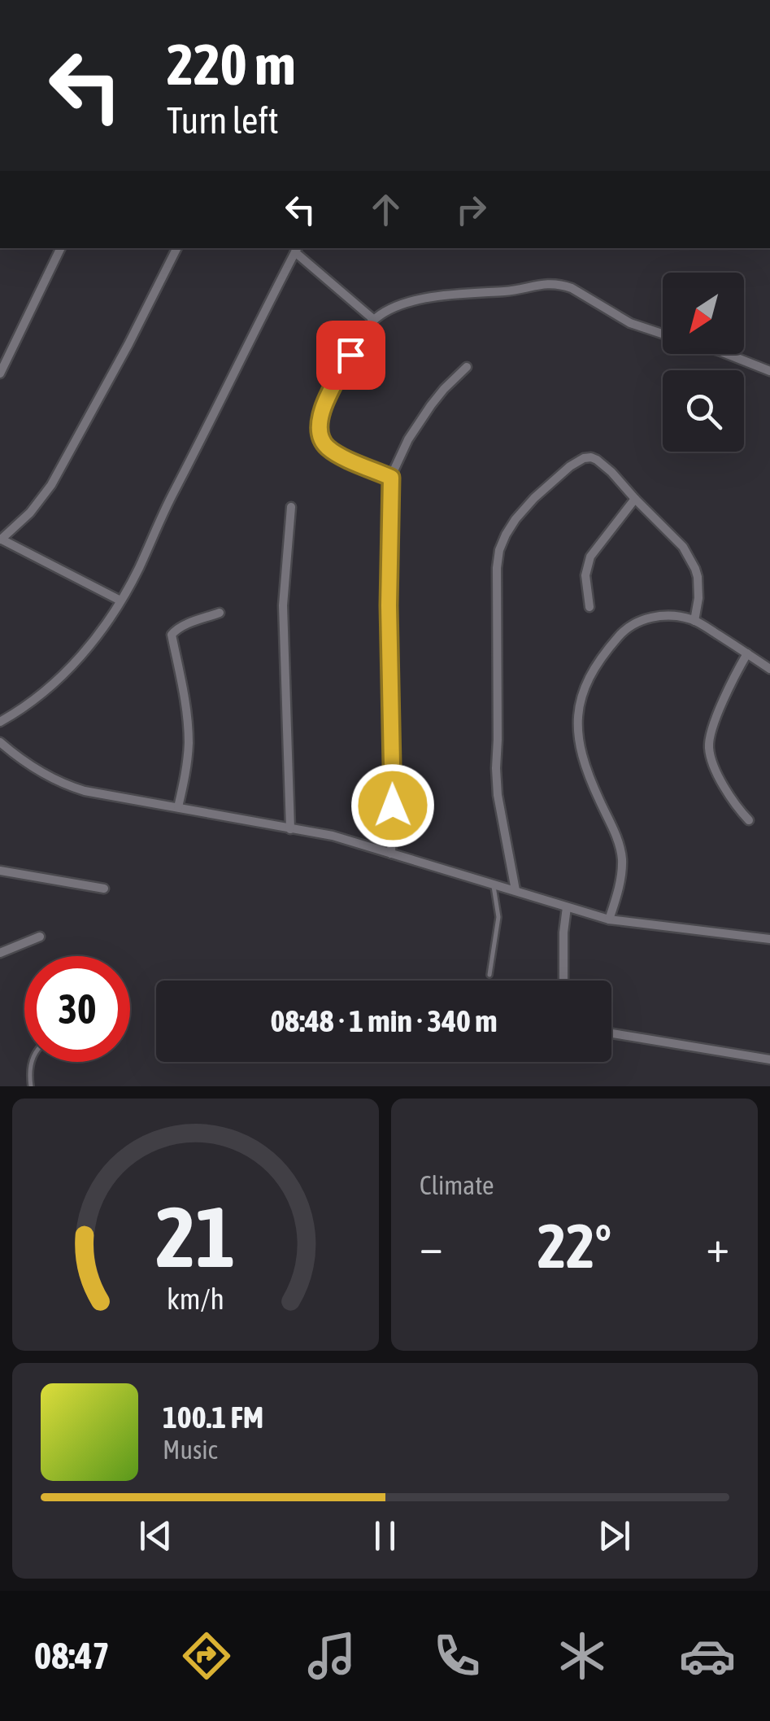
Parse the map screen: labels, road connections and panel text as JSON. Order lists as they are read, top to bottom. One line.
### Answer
{"north":"bottom left","page":{"turn":["220 m","Turn left"],"limit":"30","trip":"08:48 · 1 min · 340 m","tile":"Climate","heat":["−","22°","+"],"song":["100.1 FM","Music"],"tabs":"08:47","gauge":["21","km/h"]}}
